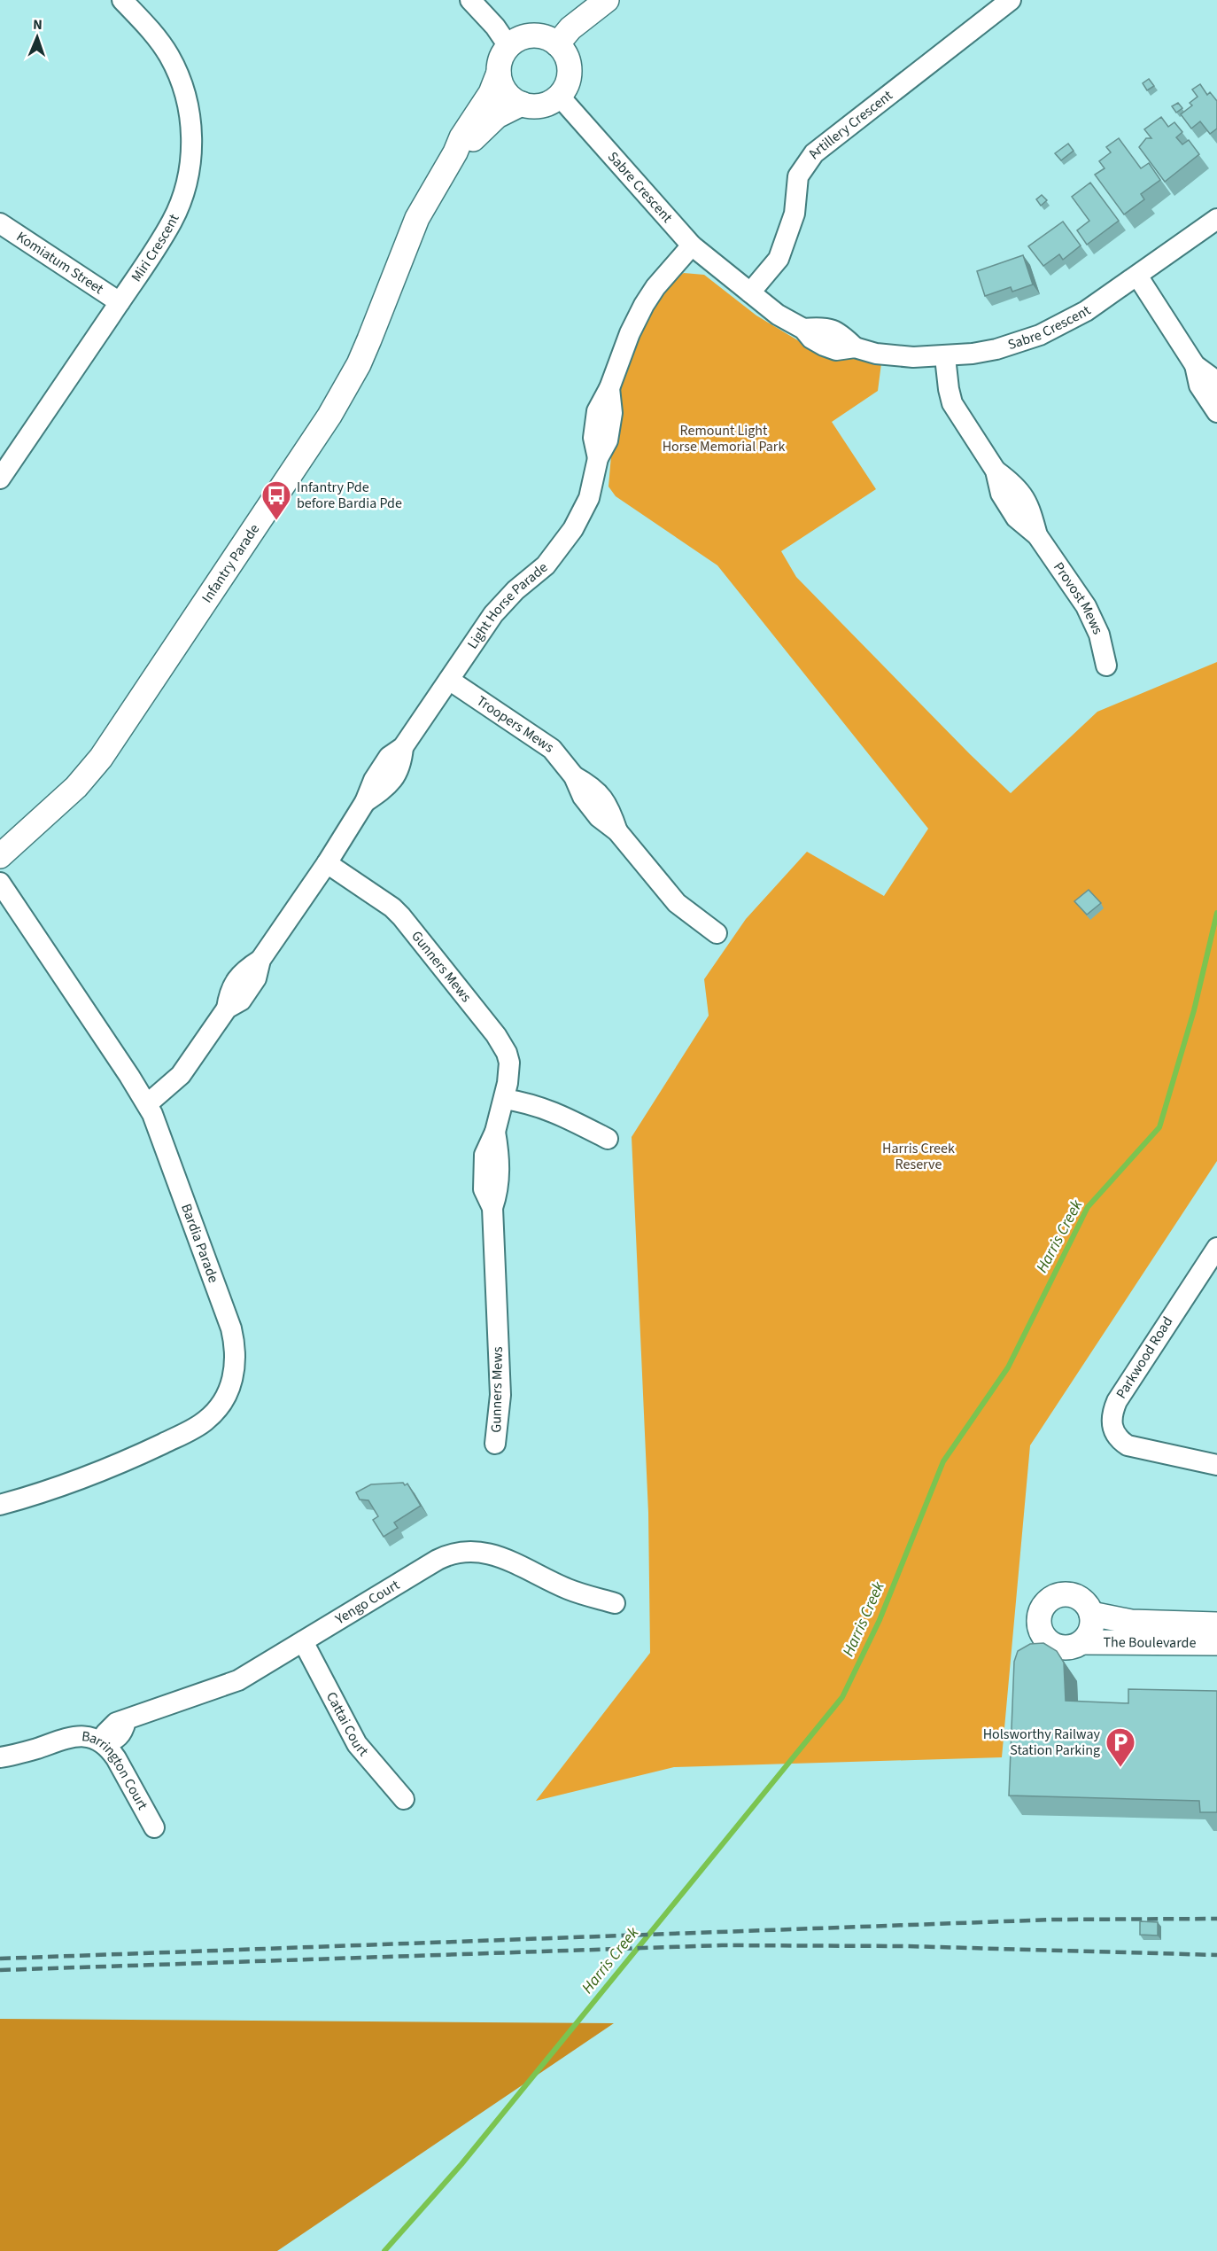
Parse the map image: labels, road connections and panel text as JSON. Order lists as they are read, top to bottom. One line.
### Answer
{"streets":{"street":["Artillery Crescent","Sabre Crescent","Miri Crescent","Komiatum Street","Infantry Parade","Provost Mews","Light Horse Parade","Troopers Mews","Gunners Mews","Bardia Parade","Parkwood Road","Yengo Court","The Boulevarde","Cattai Court","Barrington Court"]},"crossings":[["Artillery Crescent","Sabre Crescent"],["Sabre Crescent","Infantry Parade"],["Sabre Crescent","Provost Mews"],["Sabre Crescent","Light Horse Parade"],["Miri Crescent","Komiatum Street"],["Light Horse Parade","Troopers Mews"],["Light Horse Parade","Gunners Mews"],["Light Horse Parade","Bardia Parade"],["Yengo Court","Cattai Court"],["Yengo Court","Barrington Court"]],"water":["Harris Creek"],"parks":["Remount Light Horse Memorial Park","Harris Creek Reserve"],"places":{"bus stop":["Infantry Pde before Bardia Pde"],"parking":["Holsworthy Railway Station Parking"]},"north":"top"}
